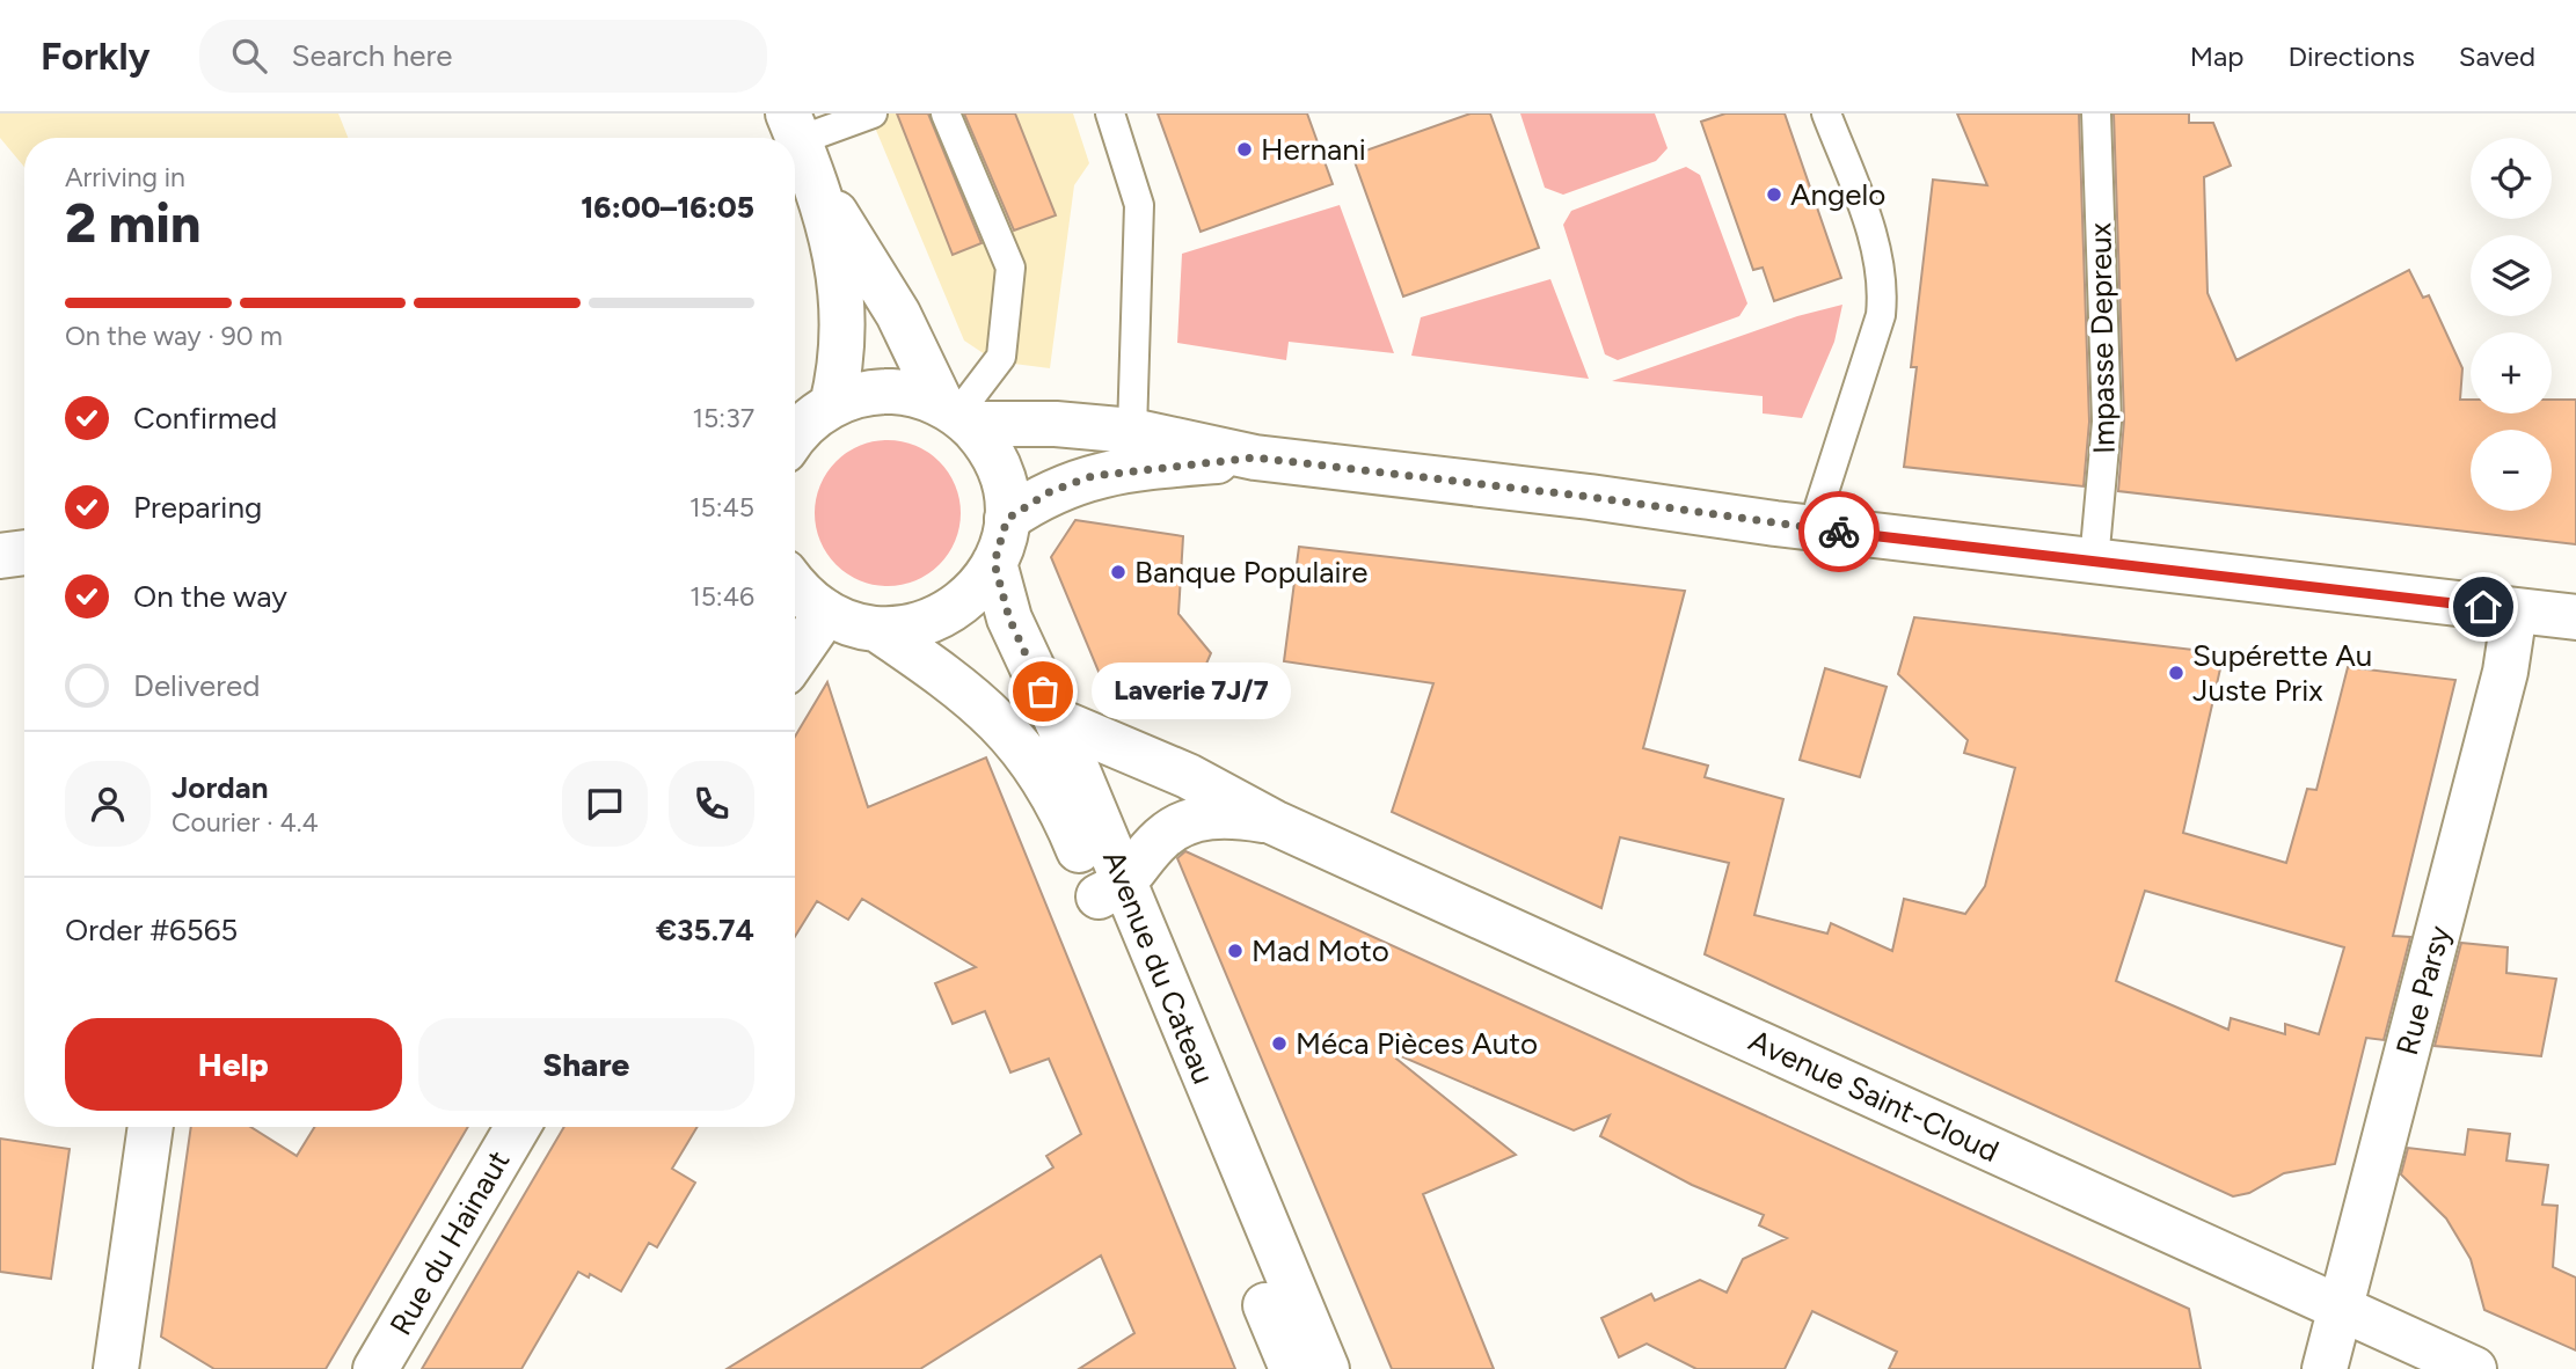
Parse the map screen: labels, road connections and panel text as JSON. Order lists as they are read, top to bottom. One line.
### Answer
{"streets":{"street":["Avenue du Cateau","Rue Parsy","Avenue Saint-Cloud","Rue du Hainaut"],"lane":["Impasse Depreux"]},"crossings":[["Avenue du Cateau","Avenue Saint-Cloud"],["Rue Parsy","Avenue Saint-Cloud"]],"places":["Hernani","Angelo","Banque Populaire","Supérette Au Juste Prix","Laverie 7J/7","Mad Moto","Méca Pièces Auto"],"page":{"header":"Forkly","search":"Search here","nav":["Map","Directions","Saved"],"map_buttons":["+","−"],"heading":["2 min","Arriving in","16:00–16:05"],"panel":["Jordan","Courier · 4.4","Order #6565","€35.74"],"bar":"On the way · 90 m","list":[["Confirmed","15:37"],["Preparing","15:45"],["On the way","15:46"],"Delivered"],"bubble":"Laverie 7J/7","buttons":["Help","Share"]}}
